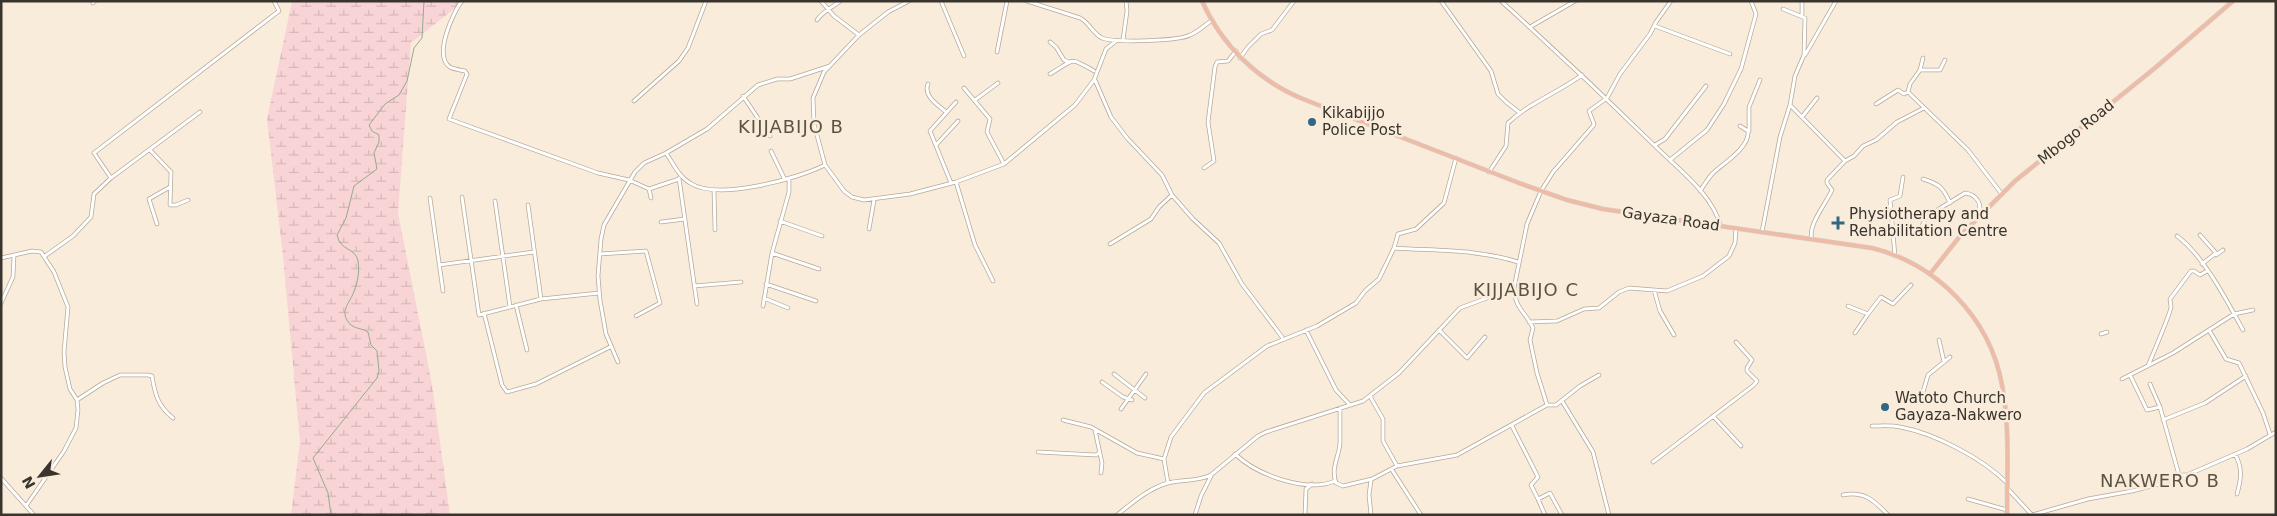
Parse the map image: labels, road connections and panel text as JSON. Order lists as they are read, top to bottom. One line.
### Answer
{"streets":{"main road":["Mbogo Road","Gayaza Road"]},"crossings":[["Mbogo Road","Gayaza Road"]],"districts":["KIJJABIJO B","KIJJABIJO C","NAKWERO B"],"places":{"other":["Kikabijjo Police Post","Watoto Church Gayaza-Nakwero"],"health":["Physiotherapy and Rehabilitation Centre"]},"north":"bottom left"}
